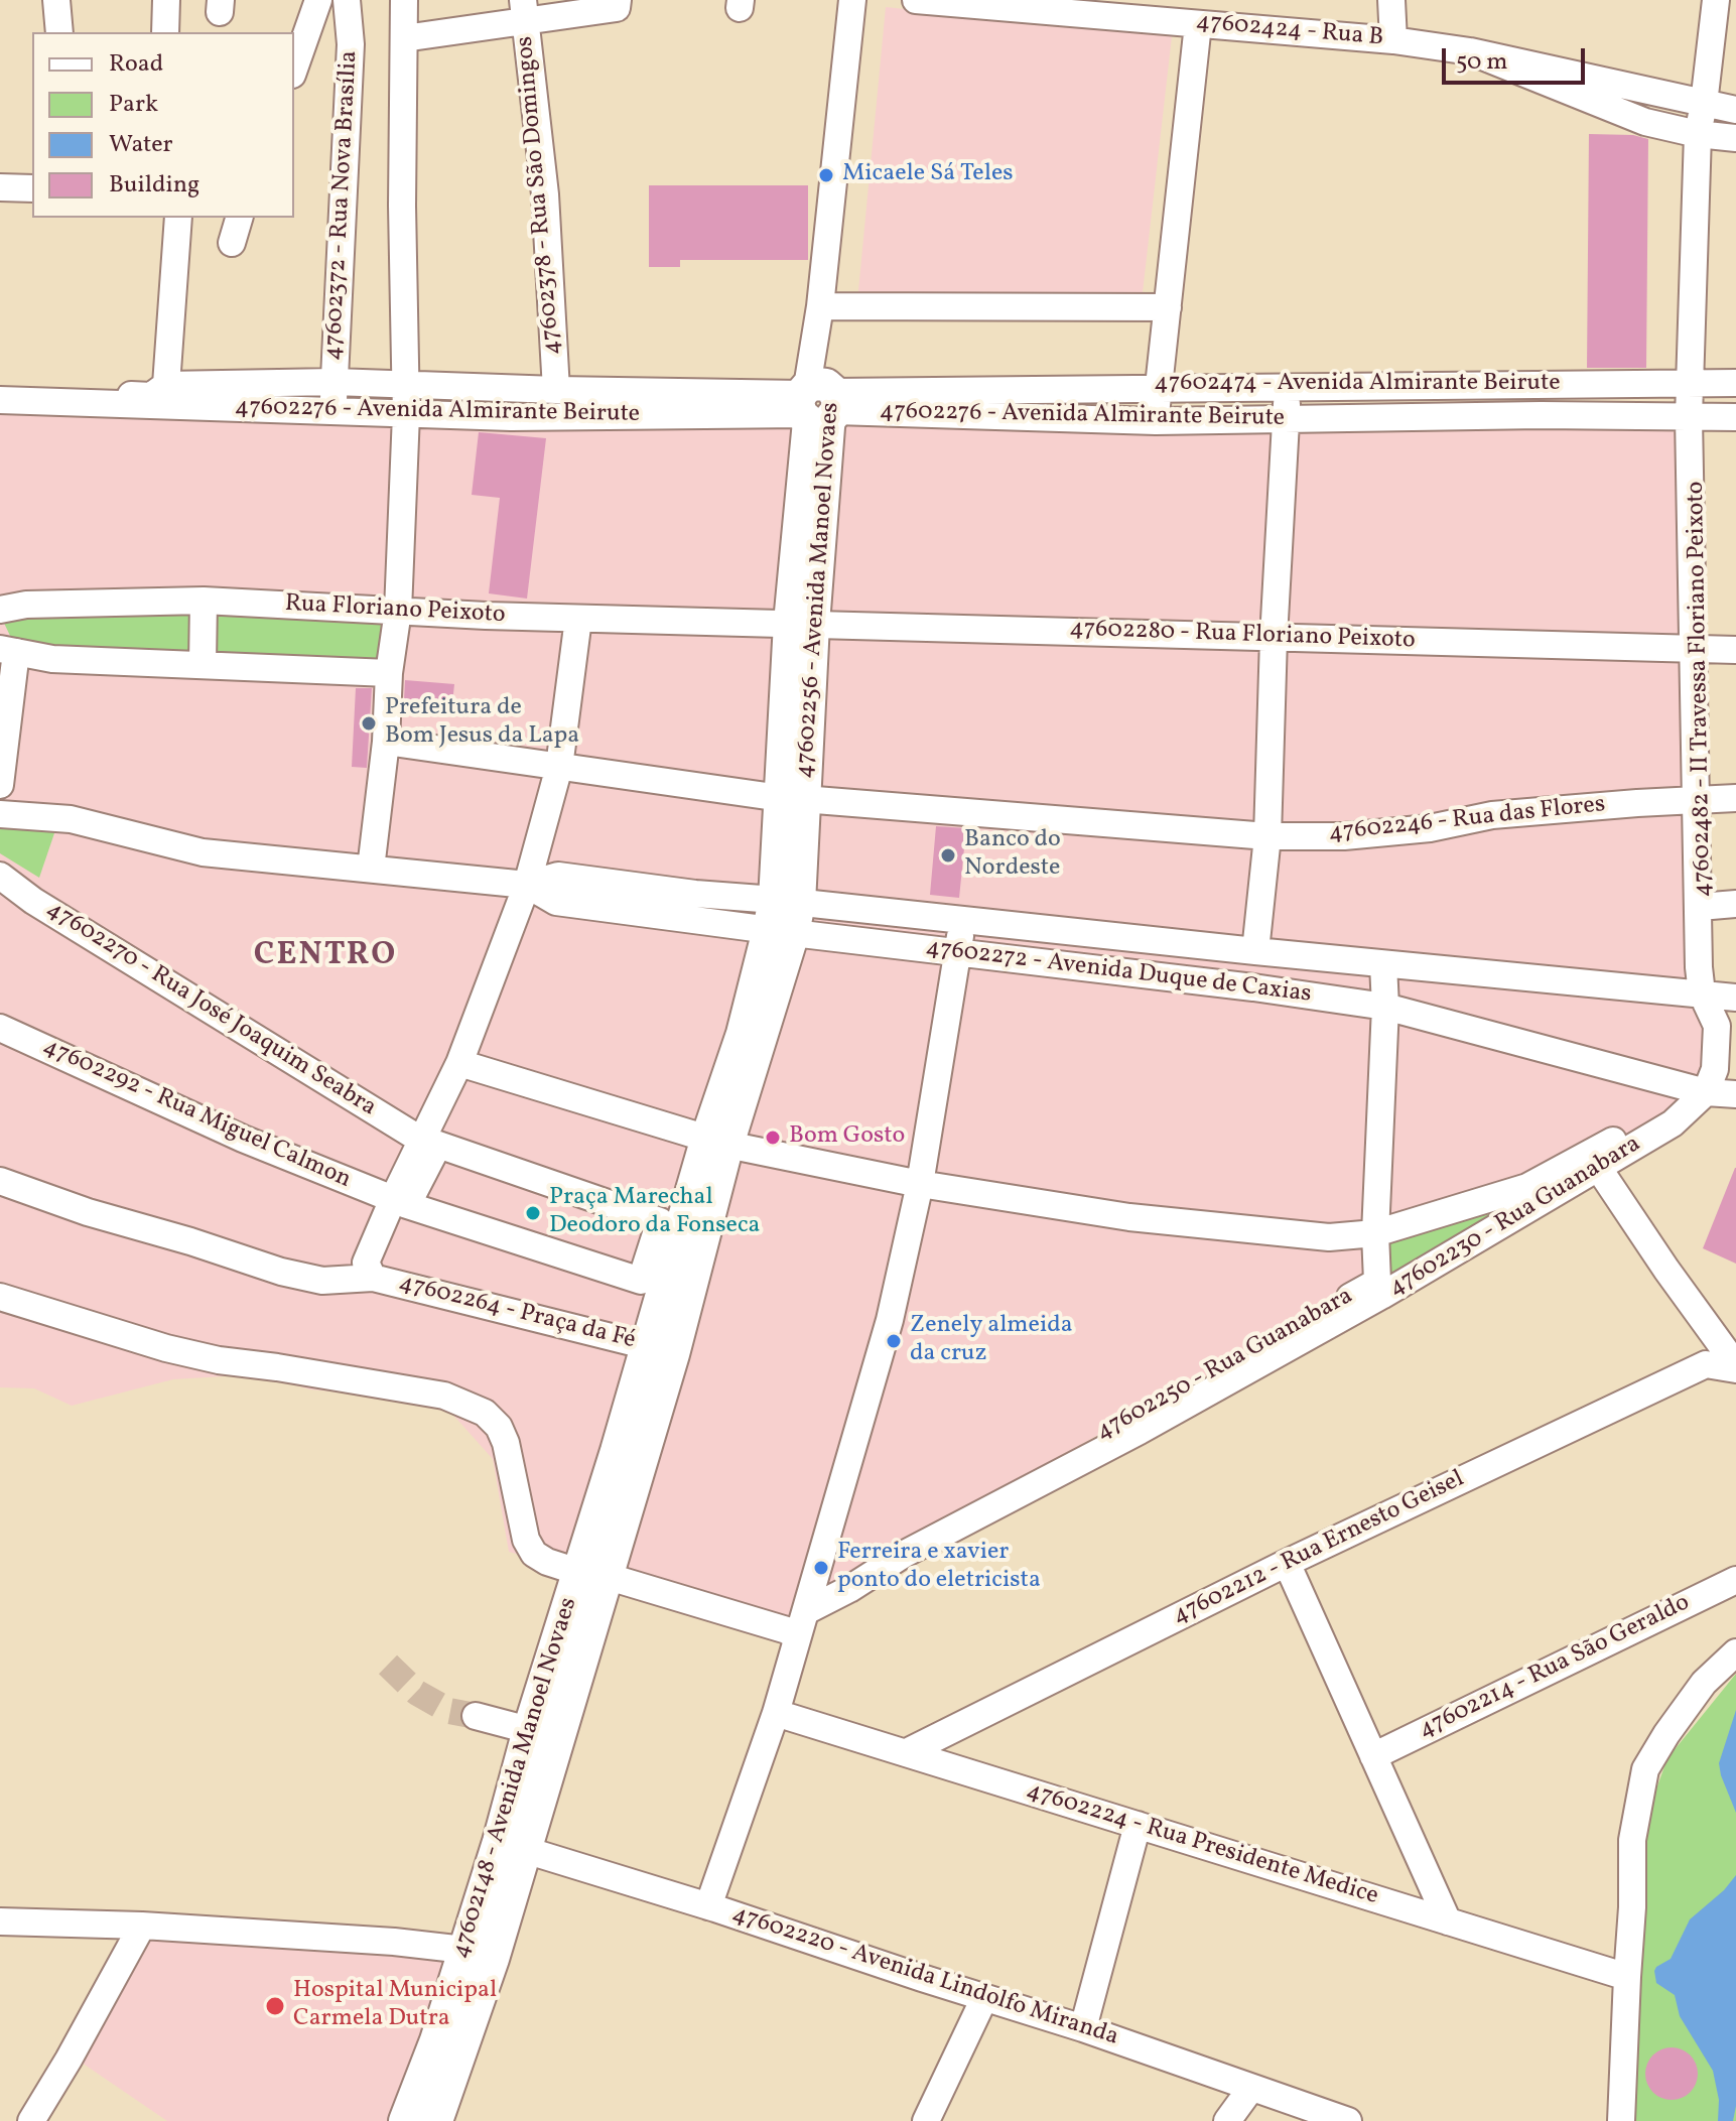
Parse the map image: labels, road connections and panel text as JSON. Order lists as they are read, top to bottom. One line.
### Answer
{"streets":{"main road":["47602256 - Avenida Manoel Novaes","47602148 - Avenida Manoel Novaes"],"street":["47602424 - Rua B","47602378 - Rua São Domingos","47602372 - Rua Nova Brasília","47602474 - Avenida Almirante Beirute","47602276 - Avenida Almirante Beirute","Rua Floriano Peixoto","47602280 - Rua Floriano Peixoto","47602246 - Rua das Flores","47602272 - Avenida Duque de Caxias","47602270 - Rua José Joaquim Seabra","47602292 - Rua Miguel Calmon","47602230 - Rua Guanabara","47602264 - Praça da Fé","47602250 - Rua Guanabara","47602212 - Rua Ernesto Geisel","47602214 - Rua São Geraldo","47602224 - Rua Presidente Medice","47602220 - Avenida Lindolfo Miranda"]},"crossings":[["47602372 - Rua Nova Brasília","47602276 - Avenida Almirante Beirute"],["47602474 - Avenida Almirante Beirute","47602276 - Avenida Almirante Beirute"],["47602474 - Avenida Almirante Beirute","47602256 - Avenida Manoel Novaes"],["47602276 - Avenida Almirante Beirute","47602256 - Avenida Manoel Novaes"],["47602256 - Avenida Manoel Novaes","Rua Floriano Peixoto"],["47602256 - Avenida Manoel Novaes","47602280 - Rua Floriano Peixoto"],["47602256 - Avenida Manoel Novaes","47602246 - Rua das Flores"],["47602256 - Avenida Manoel Novaes","47602272 - Avenida Duque de Caxias"],["47602256 - Avenida Manoel Novaes","47602264 - Praça da Fé"],["47602256 - Avenida Manoel Novaes","47602148 - Avenida Manoel Novaes"],["Rua Floriano Peixoto","47602280 - Rua Floriano Peixoto"],["Rua Floriano Peixoto","47602264 - Praça da Fé"],["47602246 - Rua das Flores","47602264 - Praça da Fé"],["47602272 - Avenida Duque de Caxias","47602230 - Rua Guanabara"],["47602272 - Avenida Duque de Caxias","47602264 - Praça da Fé"],["47602272 - Avenida Duque de Caxias","47602250 - Rua Guanabara"],["47602270 - Rua José Joaquim Seabra","47602264 - Praça da Fé"],["47602292 - Rua Miguel Calmon","47602264 - Praça da Fé"],["47602230 - Rua Guanabara","47602250 - Rua Guanabara"],["47602212 - Rua Ernesto Geisel","47602224 - Rua Presidente Medice"],["47602148 - Avenida Manoel Novaes","47602220 - Avenida Lindolfo Miranda"]],"districts":["CENTRO"],"places":["Micaele Sá Teles","Prefeitura de Bom Jesus da Lapa","Banco do Nordeste","Bom Gosto","Praça Marechal Deodoro da Fonseca","Zenely almeida da cruz","Ferreira e xavier ponto do eletricista","Hospital Municipal Carmela Dutra"],"legend":["Road","Park","Water","Building"],"scale_bar":"50 m"}
